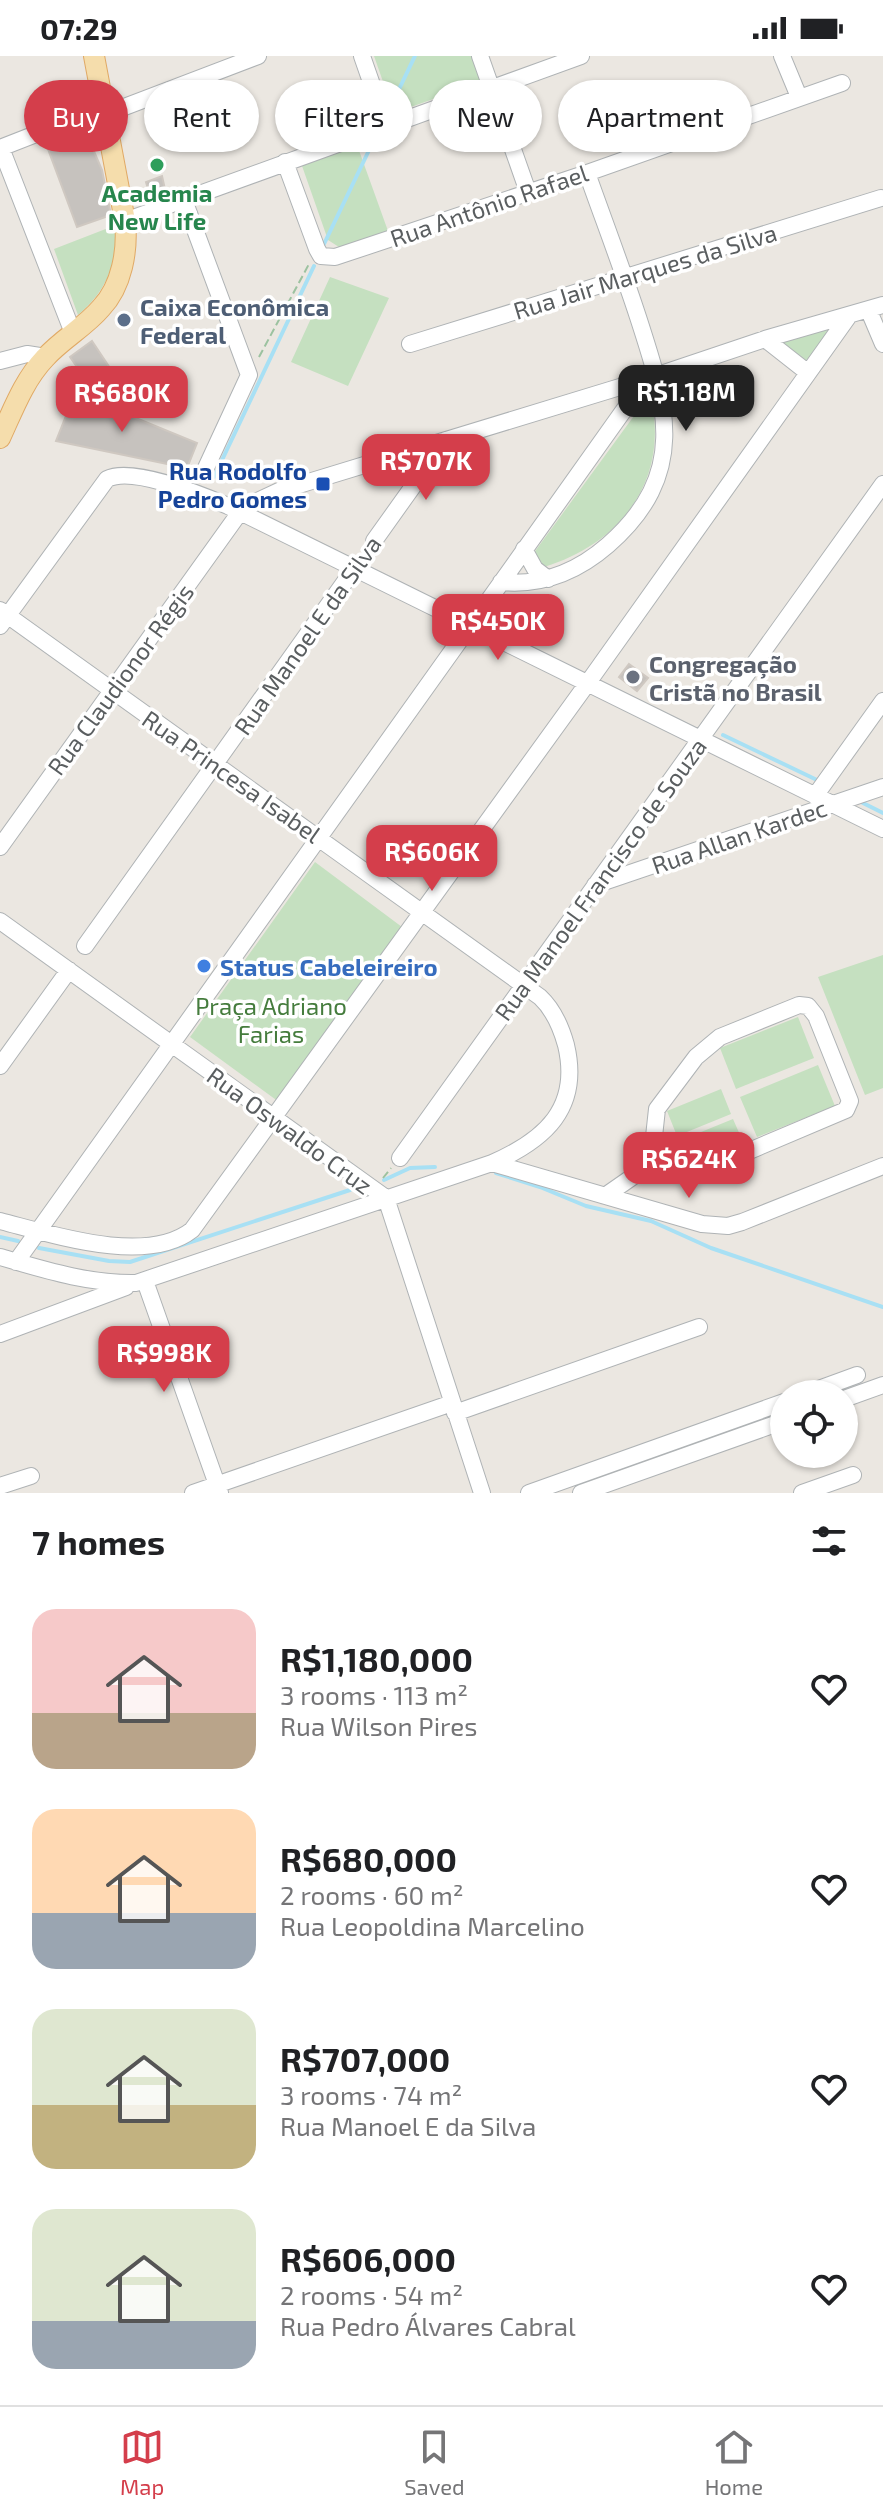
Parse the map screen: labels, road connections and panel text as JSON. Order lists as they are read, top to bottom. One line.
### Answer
{"streets":{"street":["Rua Antônio Rafael","Rua Jair Marques da Silva","Rua Manoel E da Silva","Rua Claudionor Régis","Rua Princesa Isabel","Rua Allan Kardec","Rua Manoel Francisco de Souza","Rua Oswaldo Cruz"]},"crossings":[["Rua Manoel E da Silva","Rua Princesa Isabel"],["Rua Claudionor Régis","Rua Princesa Isabel"],["Rua Princesa Isabel","Rua Manoel Francisco de Souza"],["Rua Princesa Isabel","Rua Oswaldo Cruz"],["Rua Allan Kardec","Rua Manoel Francisco de Souza"]],"parks":["Praça Adriano Farias"],"places":{"other":["Academia New Life","Caixa Econômica Federal","Congregação Cristã no Brasil","Status Cabeleireiro"],"transit":["Rua Rodolfo Pedro Gomes"]},"page":{"status":"07:29","chip":["Buy","Rent","Filters","New","Apartment"],"price":["R$1.18M","R$680K","R$707K","R$450K","R$606K","R$624K","R$998K"],"heading":"7 homes","list":[{"name":"R$1,180,000","note":"3 rooms · 113 m² · Rua Wilson Pires"},{"name":"R$680,000","note":"2 rooms · 60 m² · Rua Leopoldina Marcelino"},{"name":"R$707,000","note":"3 rooms · 74 m² · Rua Manoel E da Silva"},{"name":"R$606,000","note":"2 rooms · 54 m² · Rua Pedro Álvares Cabral"}],"tabs":["Map","Saved","Home"]}}
